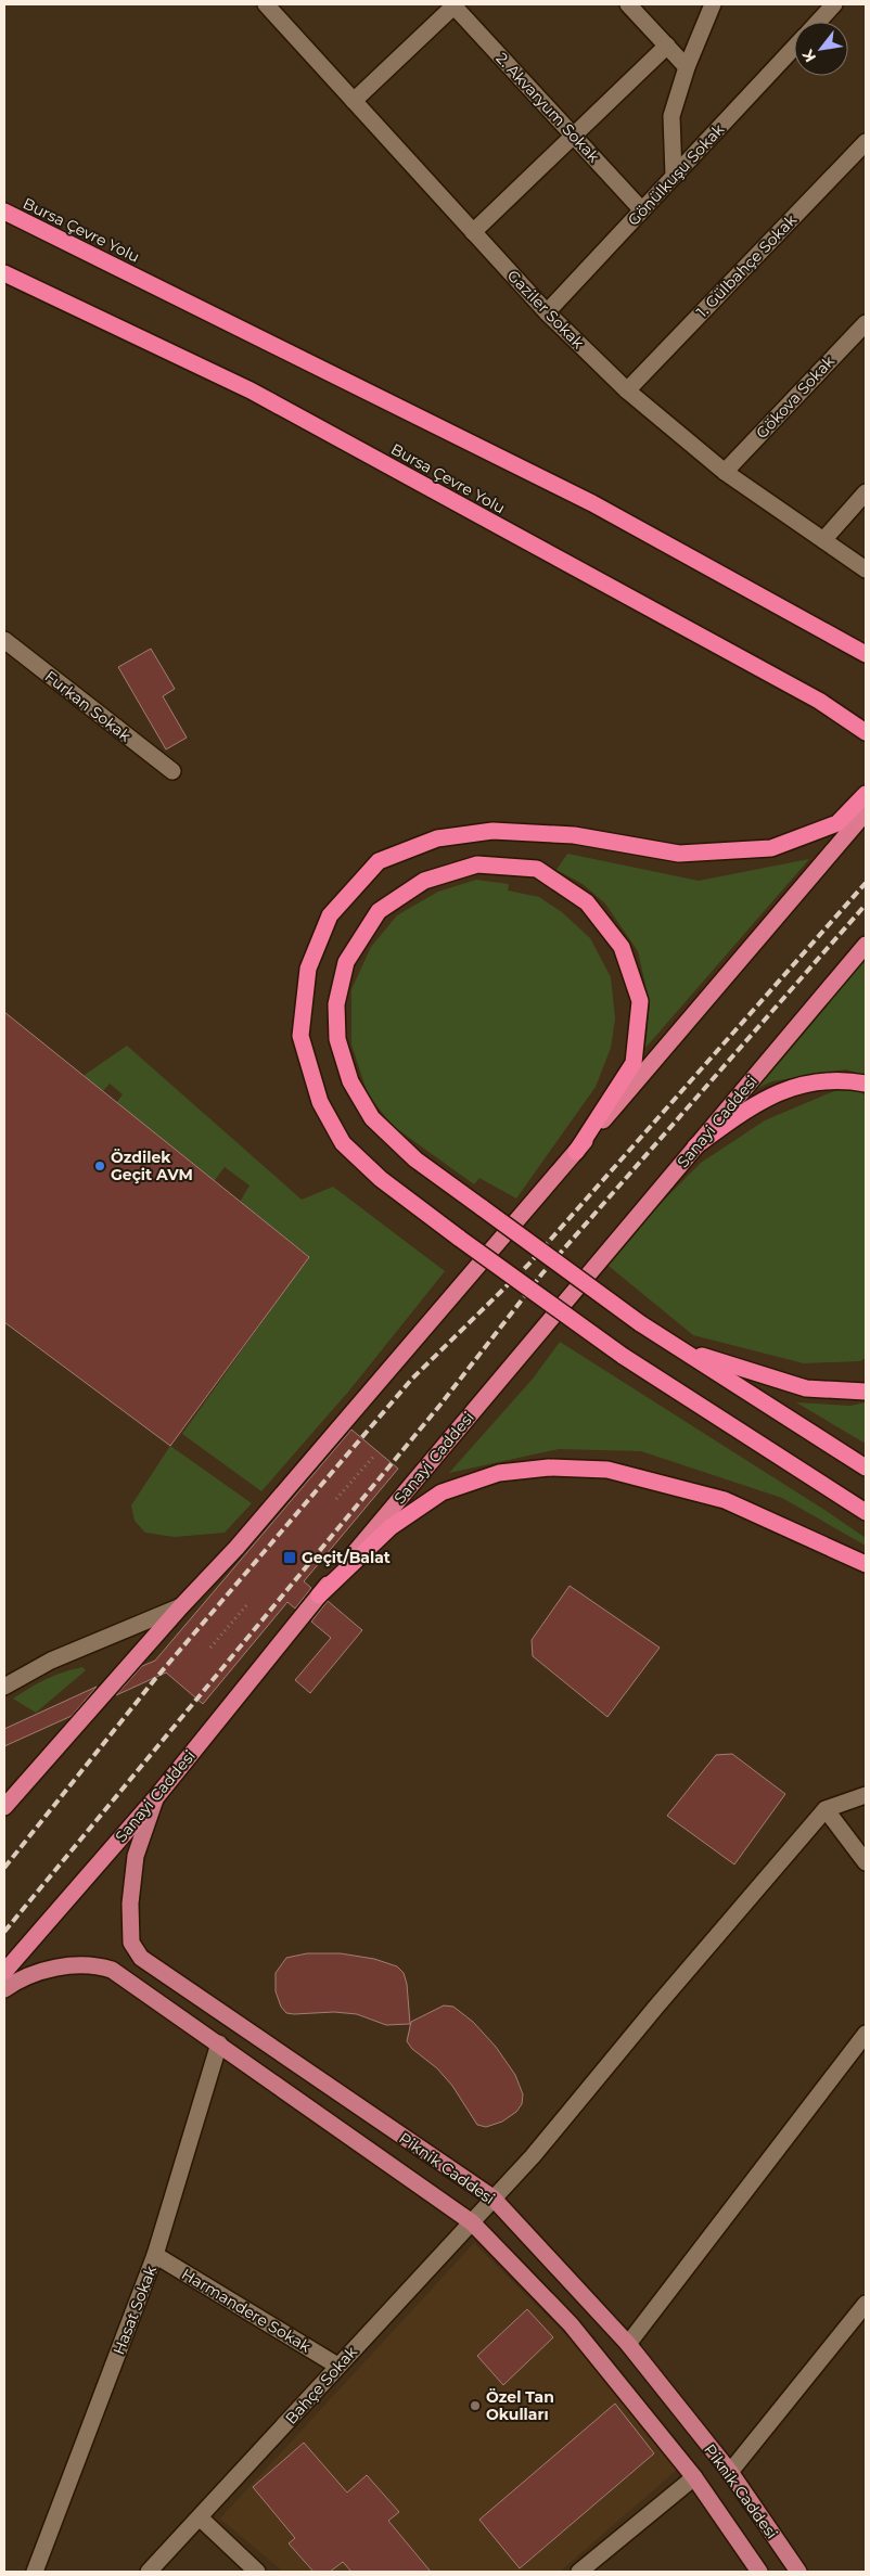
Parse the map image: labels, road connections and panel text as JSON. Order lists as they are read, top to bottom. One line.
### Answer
{"streets":{"highway":["Bursa Çevre Yolu","Sanayi Caddesi"],"main road":["Piknik Caddesi"],"street":["2. Akvaryum Sokak","Gönülkuşu Sokak","1. Gülbahçe Sokak","Gaziler Sokak","Gökova Sokak","Furkan Sokak","Hasat Sokak","Harmandere Sokak","Bahçe Sokak"]},"crossings":[["2. Akvaryum Sokak","Gönülkuşu Sokak"],["Gönülkuşu Sokak","Gaziler Sokak"],["1. Gülbahçe Sokak","Gaziler Sokak"],["Gaziler Sokak","Gökova Sokak"],["Sanayi Caddesi","Piknik Caddesi"],["Piknik Caddesi","Hasat Sokak"],["Piknik Caddesi","Bahçe Sokak"],["Hasat Sokak","Harmandere Sokak"],["Harmandere Sokak","Bahçe Sokak"]],"places":{"other":["Özdilek Geçit AVM","Özel Tan Okulları"],"transit":["Geçit/Balat"]},"north":"bottom left"}
